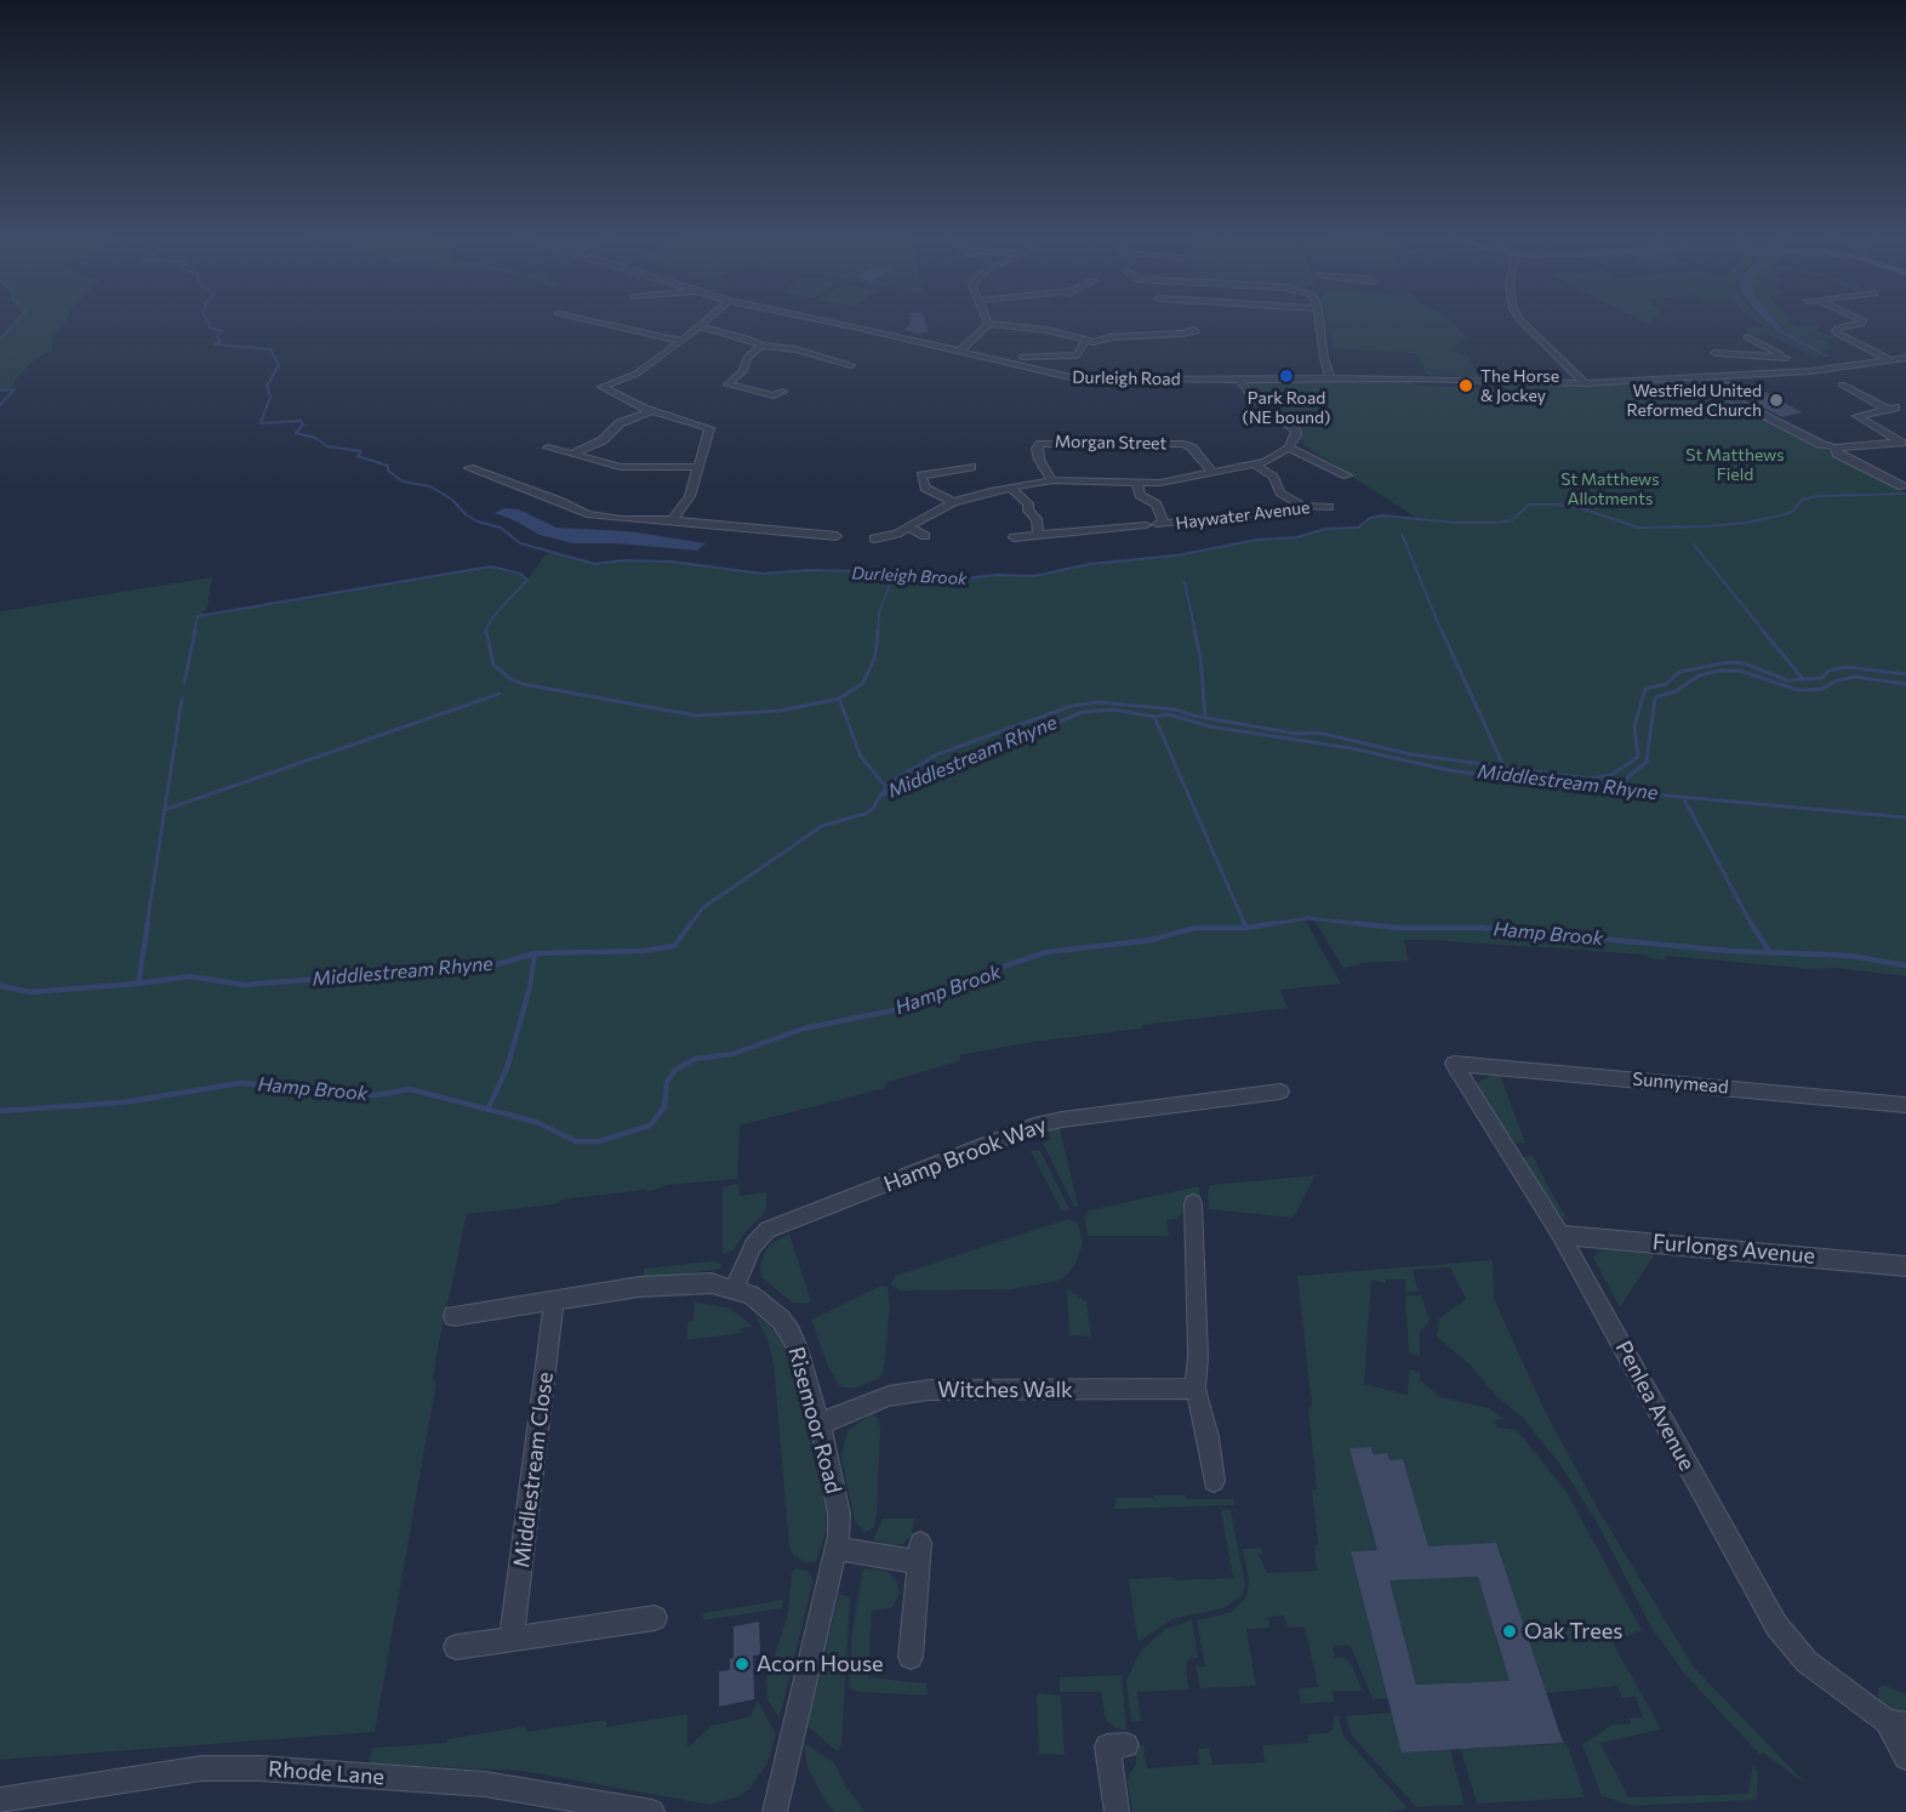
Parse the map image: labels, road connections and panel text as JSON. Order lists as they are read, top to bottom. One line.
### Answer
{"streets":{"street":["Durleigh Road","Morgan Street","Haywater Avenue","Sunnymead","Hamp Brook Way","Furlongs Avenue","Witches Walk","Penlea Avenue","Risemoor Road","Middlestream Close","Rhode Lane"]},"crossings":[["Sunnymead","Penlea Avenue"],["Hamp Brook Way","Risemoor Road"],["Furlongs Avenue","Penlea Avenue"],["Witches Walk","Risemoor Road"],["Risemoor Road","Middlestream Close"]],"water":["Durleigh Brook","Middlestream Rhyne","Hamp Brook"],"parks":["St Matthews Field","St Matthews Allotments"],"places":["Park Road (NE bound)","The Horse & Jockey","Westfield United Reformed Church","Oak Trees","Acorn House"]}
